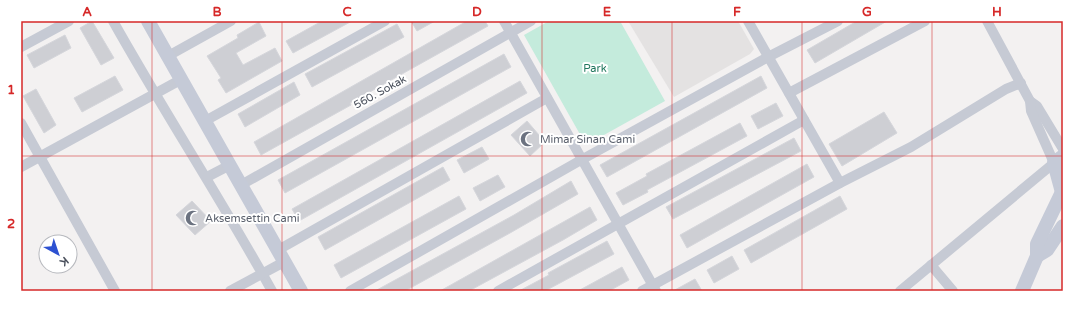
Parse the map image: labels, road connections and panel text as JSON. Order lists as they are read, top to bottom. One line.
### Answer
{"streets":{"street":["560. Sokak"]},"parks":["Park"],"places":{"mosque":["Mimar Sinan Cami","Aksemsettin Cami"]},"north":"bottom right","grid":{"columns":["A","B","C","D","E","F","G","H"],"rows":["1","2"]}}
